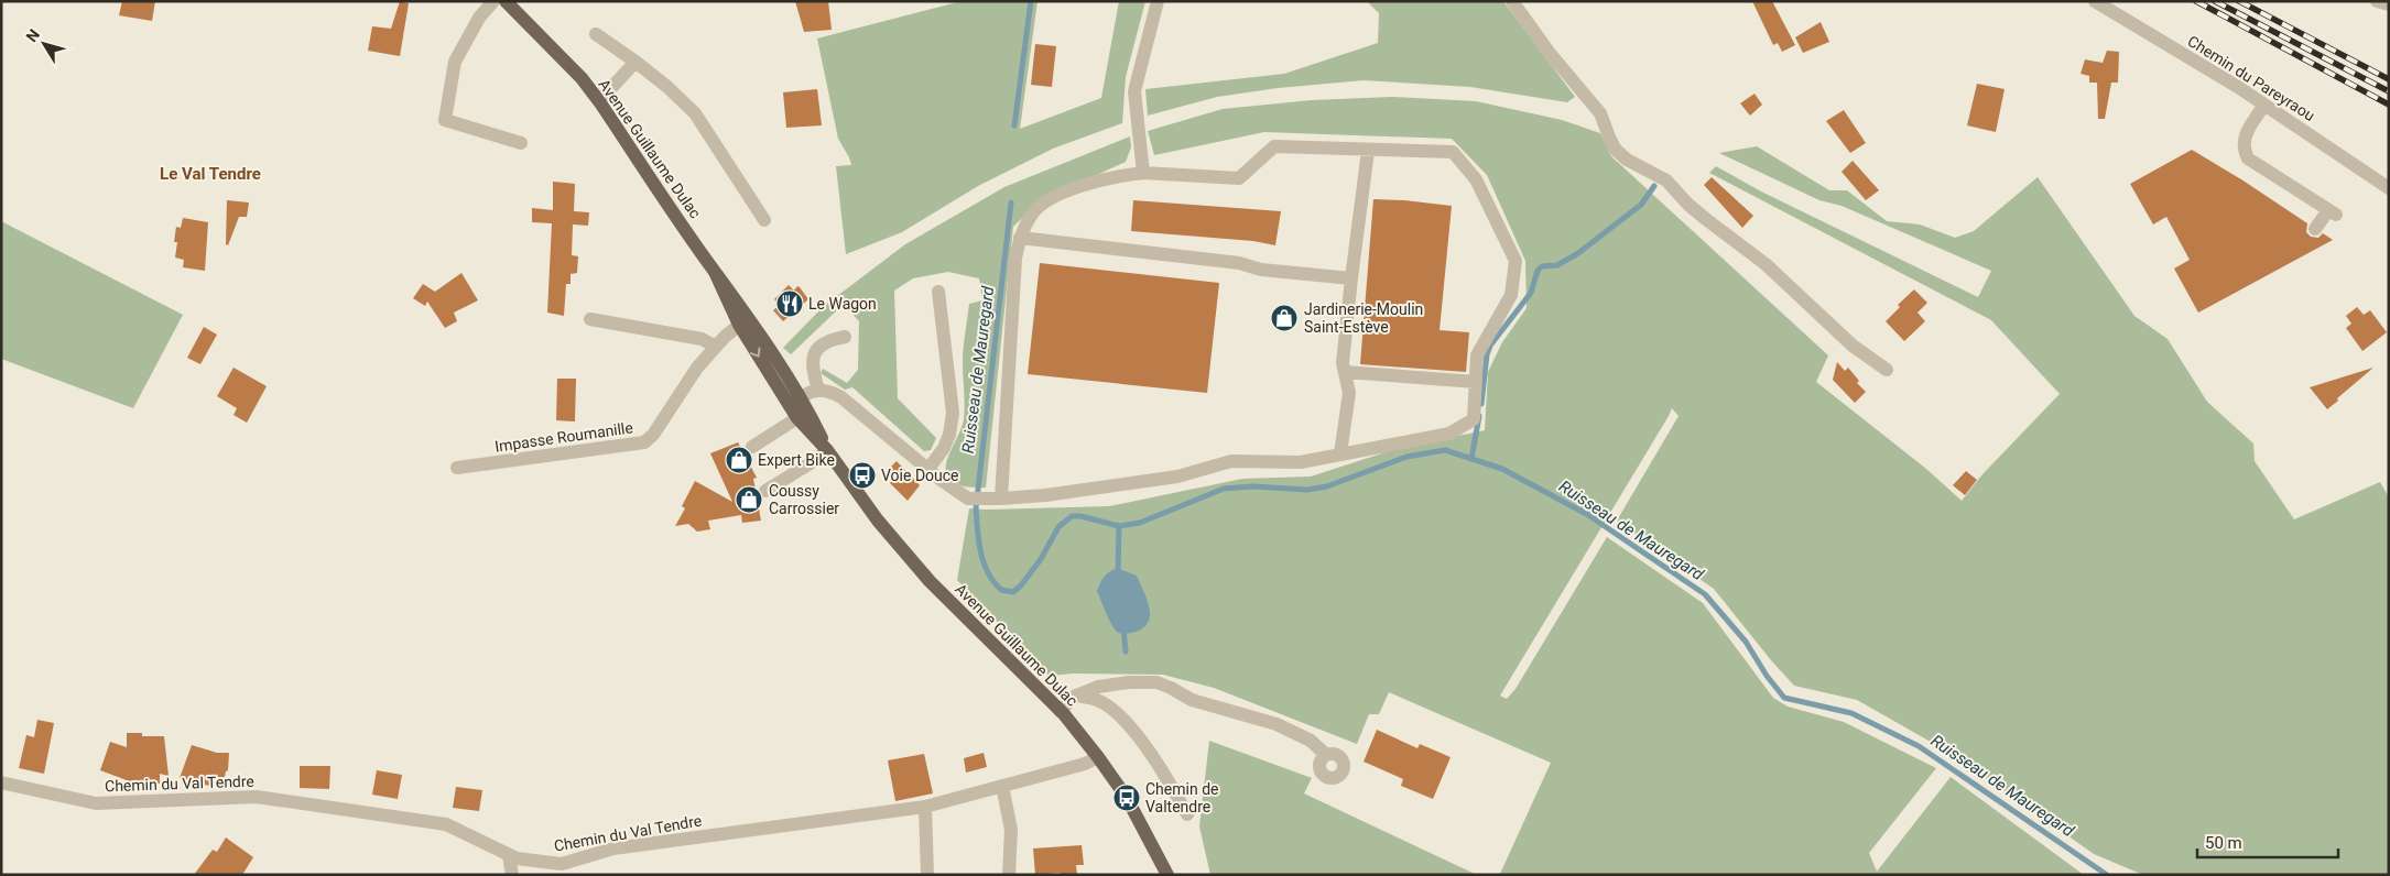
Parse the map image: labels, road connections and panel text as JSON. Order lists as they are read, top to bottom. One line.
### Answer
{"streets":{"main road":["Avenue Guillaume Dulac"],"street":["Chemin du Pareyraou","Impasse Roumanille","Chemin du Val Tendre"]},"crossings":[["Avenue Guillaume Dulac","Impasse Roumanille"],["Avenue Guillaume Dulac","Chemin du Val Tendre"]],"districts":["Le Val Tendre"],"water":["Ruisseau de Mauregard"],"places":{"restaurant":["Le Wagon"],"shop":["Jardinerie-Moulin Saint-Estève","Expert Bike","Coussy Carrossier"],"bus stop":["Voie Douce","Chemin de Valtendre"]},"scale_bar":"50 m","north":"top left"}
